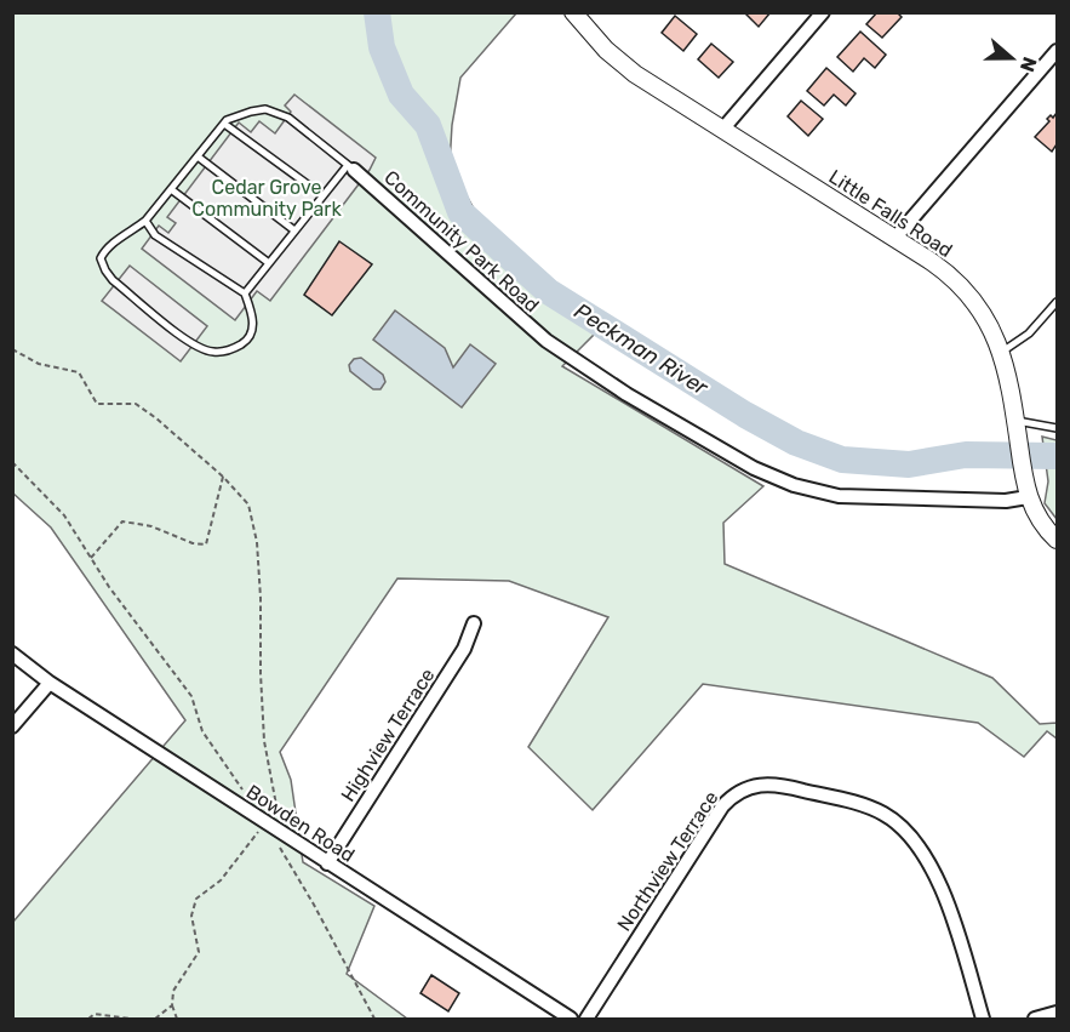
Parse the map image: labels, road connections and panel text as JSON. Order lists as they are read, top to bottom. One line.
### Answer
{"streets":{"street":["Little Falls Road","Community Park Road","Highview Terrace","Bowden Road","Northview Terrace"]},"crossings":[["Little Falls Road","Community Park Road"],["Highview Terrace","Bowden Road"]],"water":["Peckman River"],"parks":["Cedar Grove Community Park"],"north":"right"}
